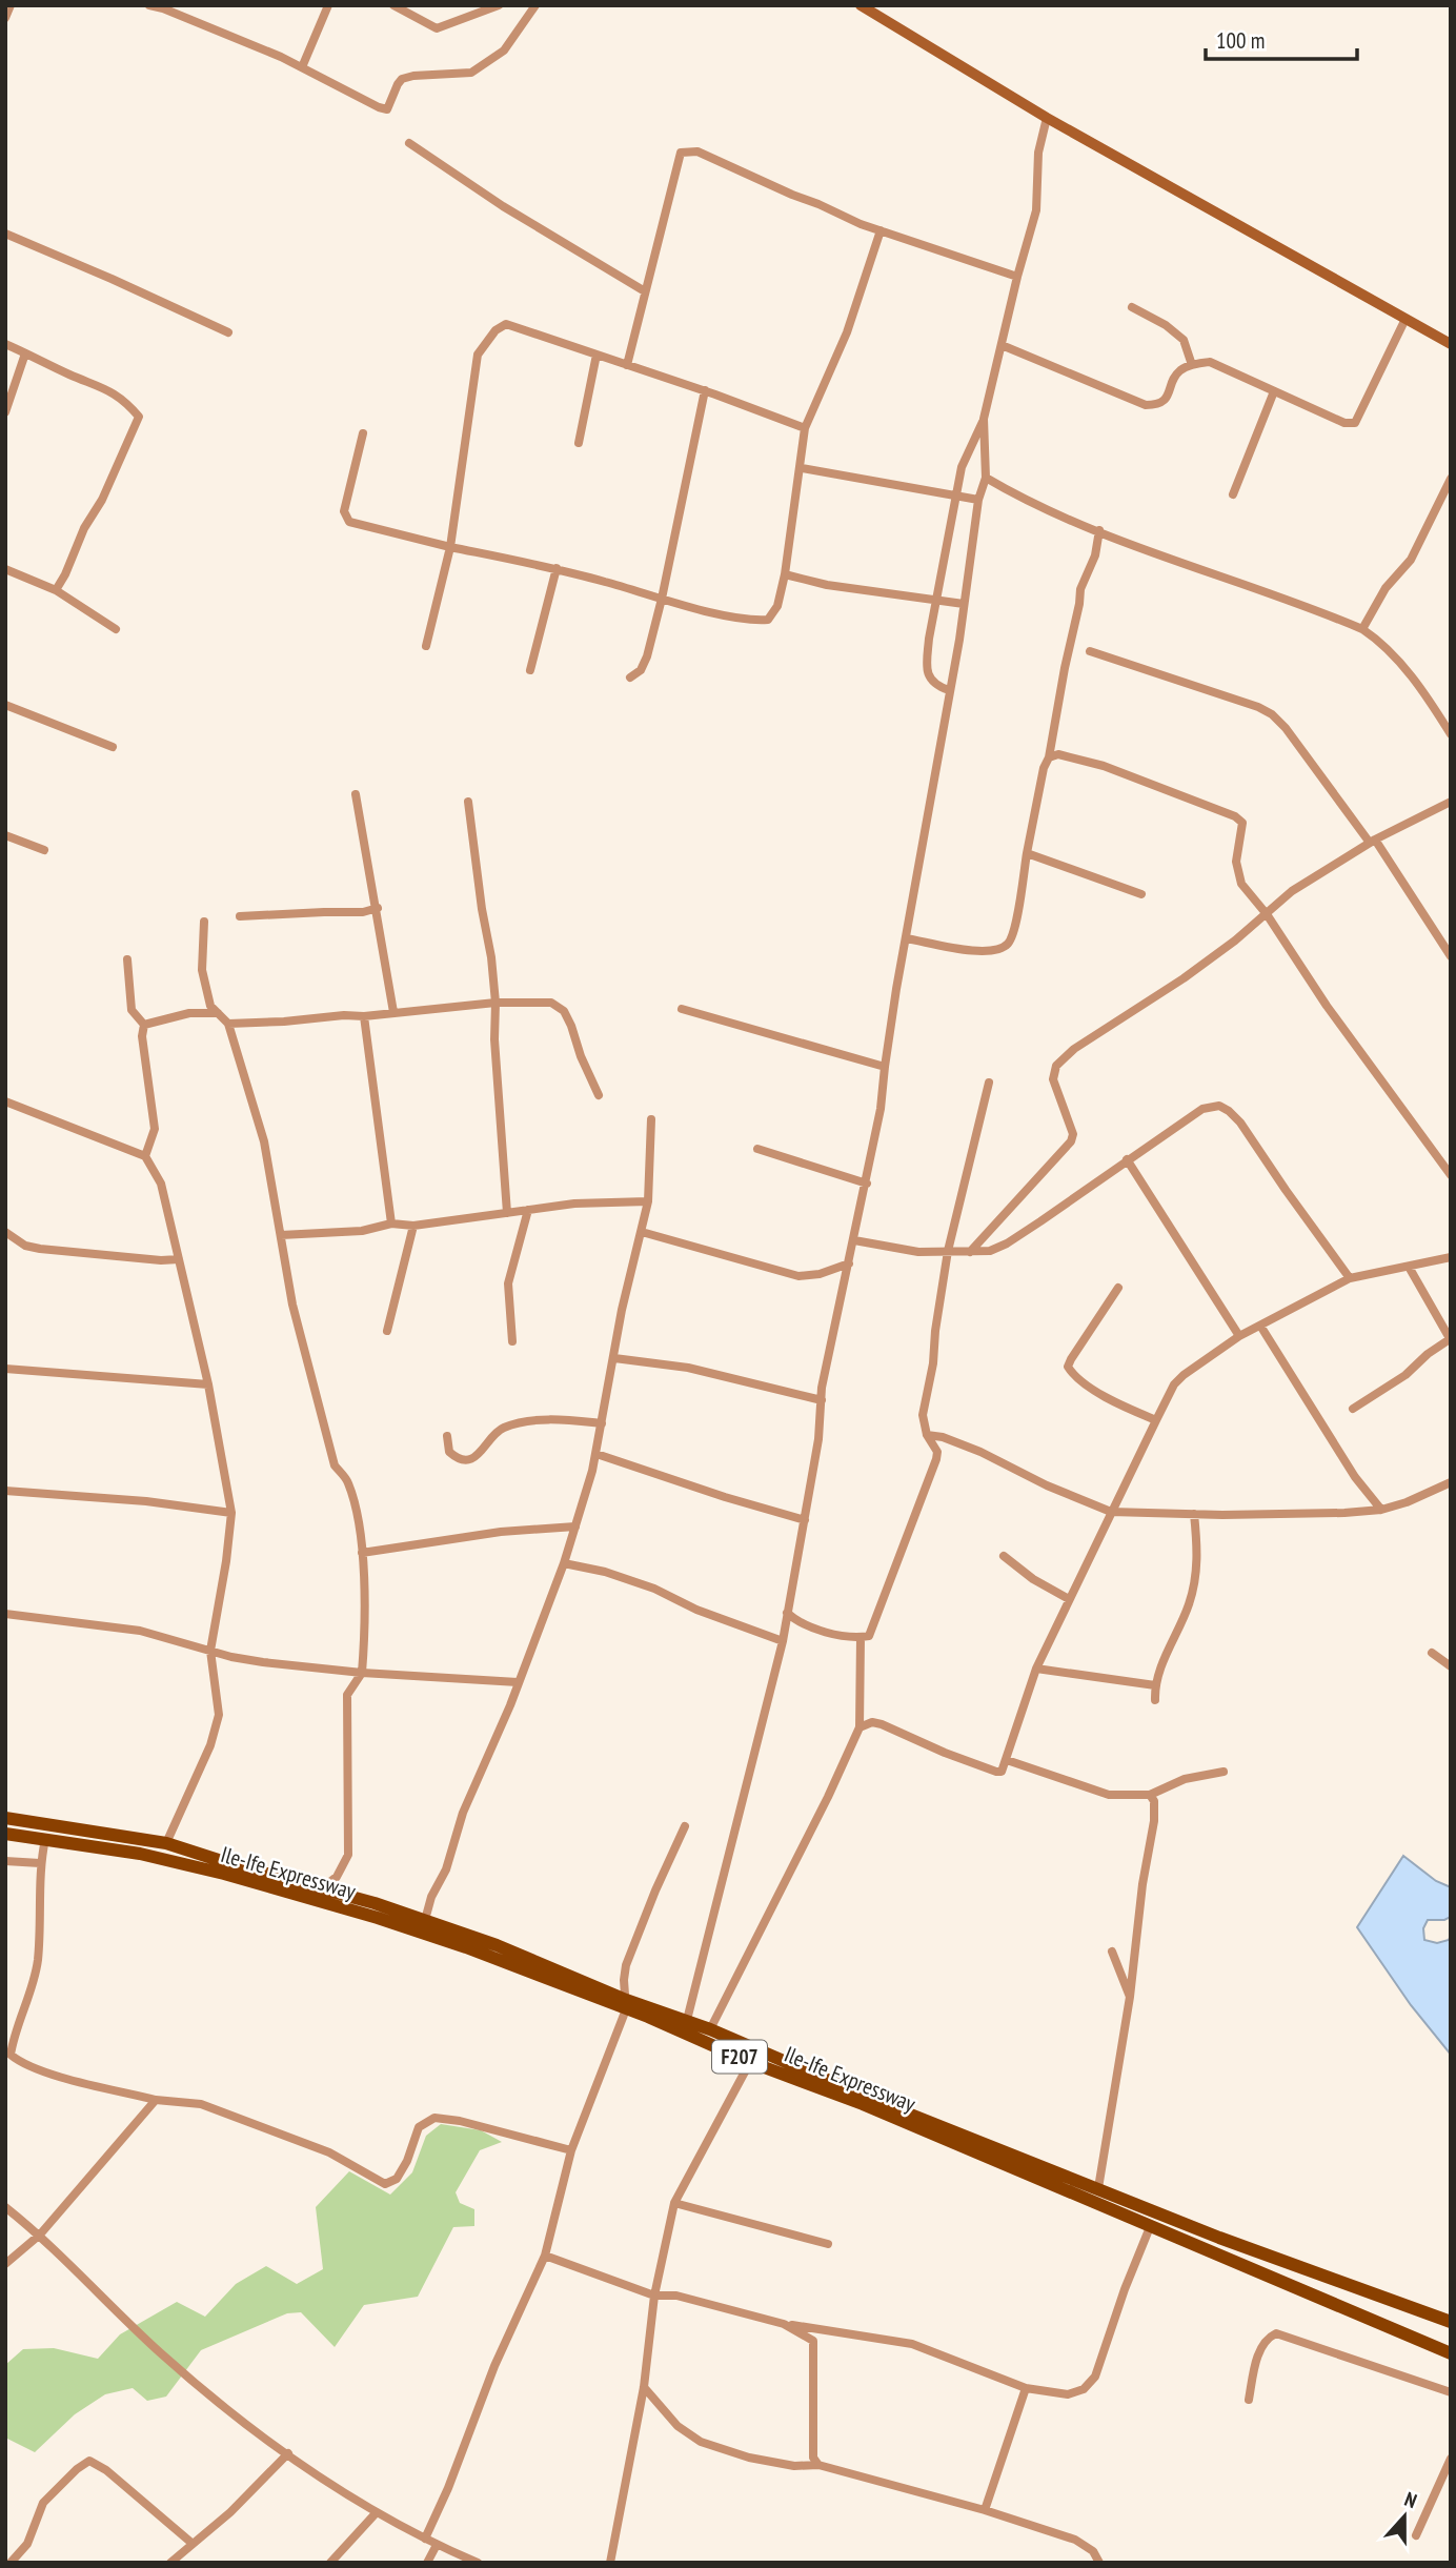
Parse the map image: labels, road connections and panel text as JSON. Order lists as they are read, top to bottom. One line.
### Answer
{"streets":{"main road":["Ile-Ife Expressway","F207"]},"scale_bar":"100 m","north":"top"}
